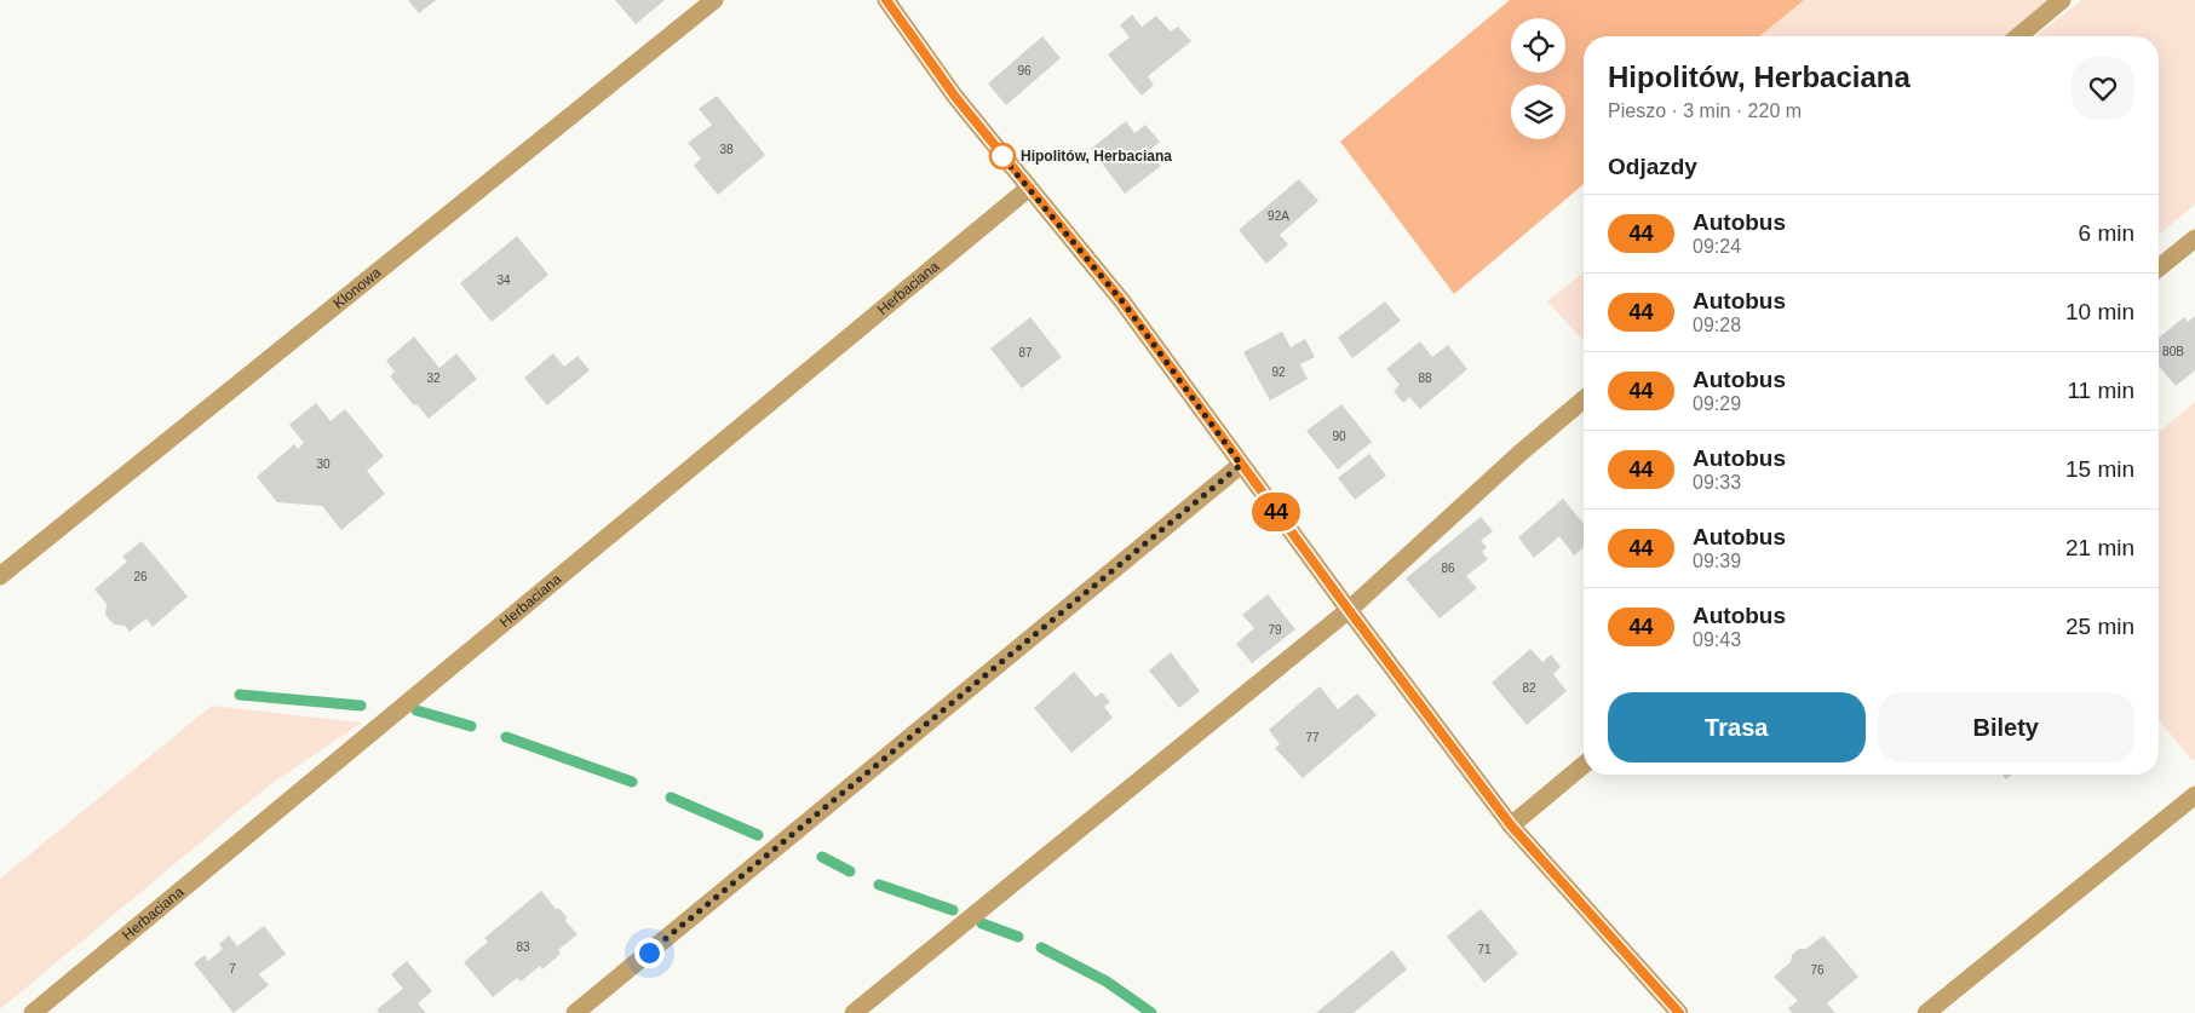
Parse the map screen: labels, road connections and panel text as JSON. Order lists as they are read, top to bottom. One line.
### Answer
{"streets":{"street":["Klonowa","Herbaciana"]},"places":["Hipolitów, Herbaciana"],"lines":["bus line 44"],"house_numbers":["96","38","92A","34","80B","87","92","32","88","90","30","86","26","79","82","77","83","71","7","76"],"page":{"on_map":"44","heading":[["Hipolitów, Herbaciana","Pieszo · 3 min · 220 m"],"Odjazdy"],"list":[{"mark":"44","name":"Autobus","note":"09:24","value":"6 min"},{"mark":"44","name":"Autobus","note":"09:28","value":"10 min"},{"mark":"44","name":"Autobus","note":"09:29","value":"11 min"},{"mark":"44","name":"Autobus","note":"09:33","value":"15 min"},{"mark":"44","name":"Autobus","note":"09:39","value":"21 min"},{"mark":"44","name":"Autobus","note":"09:43","value":"25 min"}],"buttons":["Trasa","Bilety"]}}
